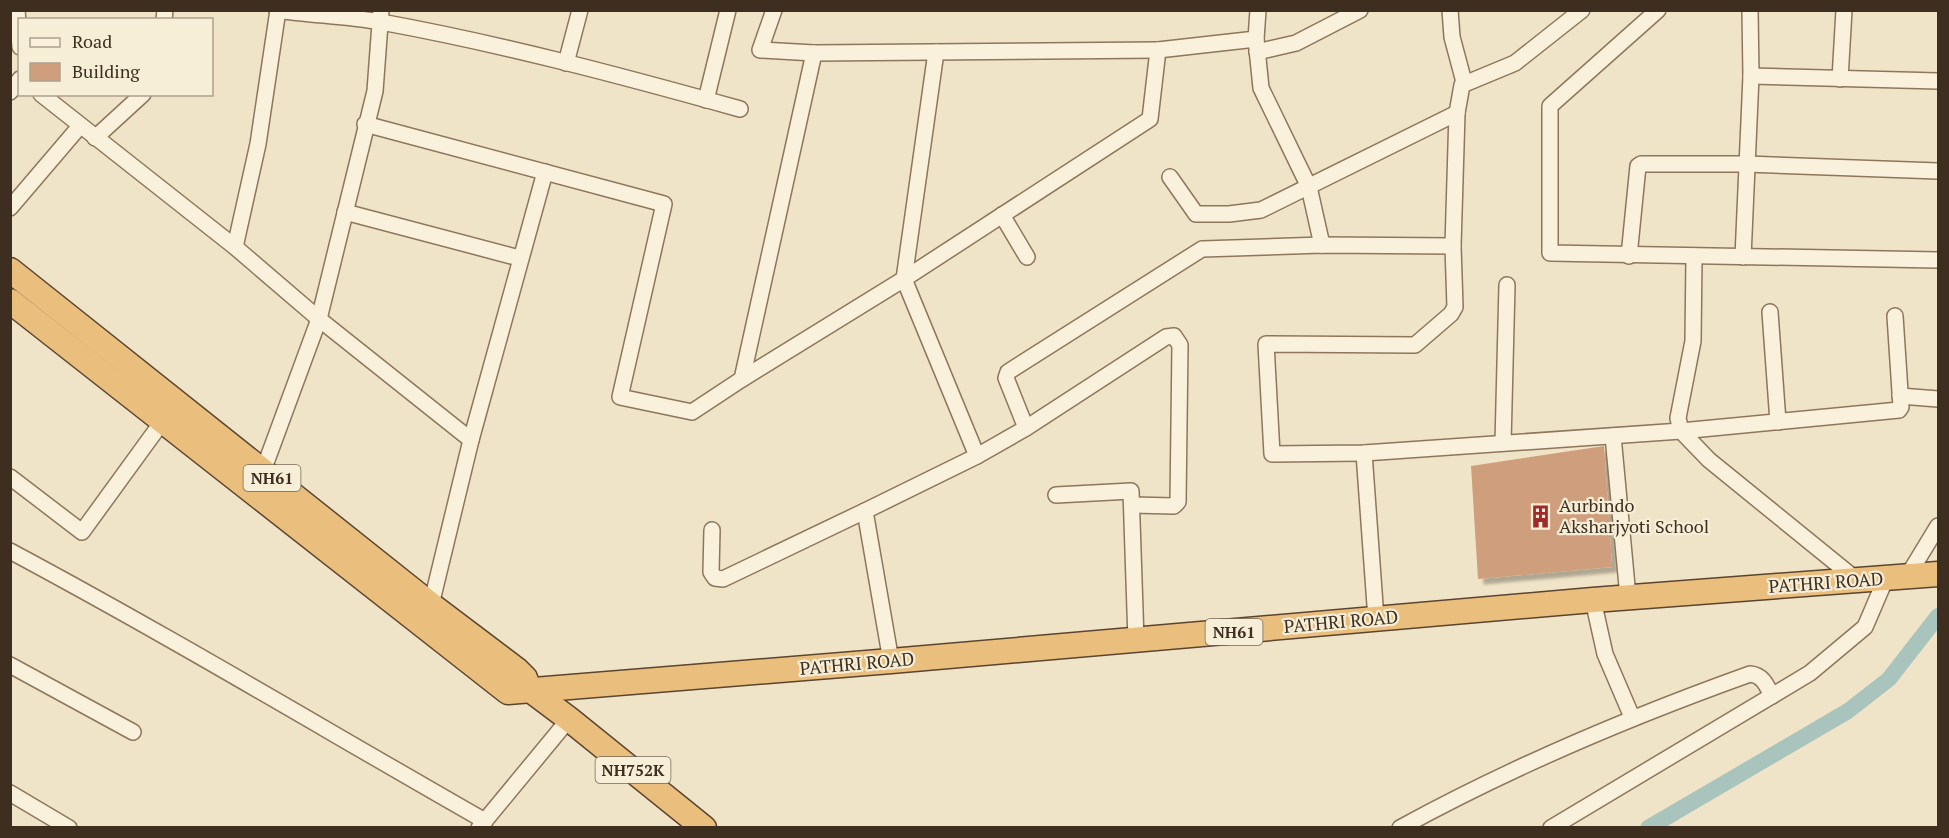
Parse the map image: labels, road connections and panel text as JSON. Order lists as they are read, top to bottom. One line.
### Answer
{"streets":{"highway":["NH61","PATHRI ROAD","NH752K"]},"crossings":[["NH61","PATHRI ROAD"],["NH61","NH752K"],["PATHRI ROAD","NH752K"]],"places":{"building":["Aurbindo Aksharjyoti School"]},"legend":["Road","Building"]}
